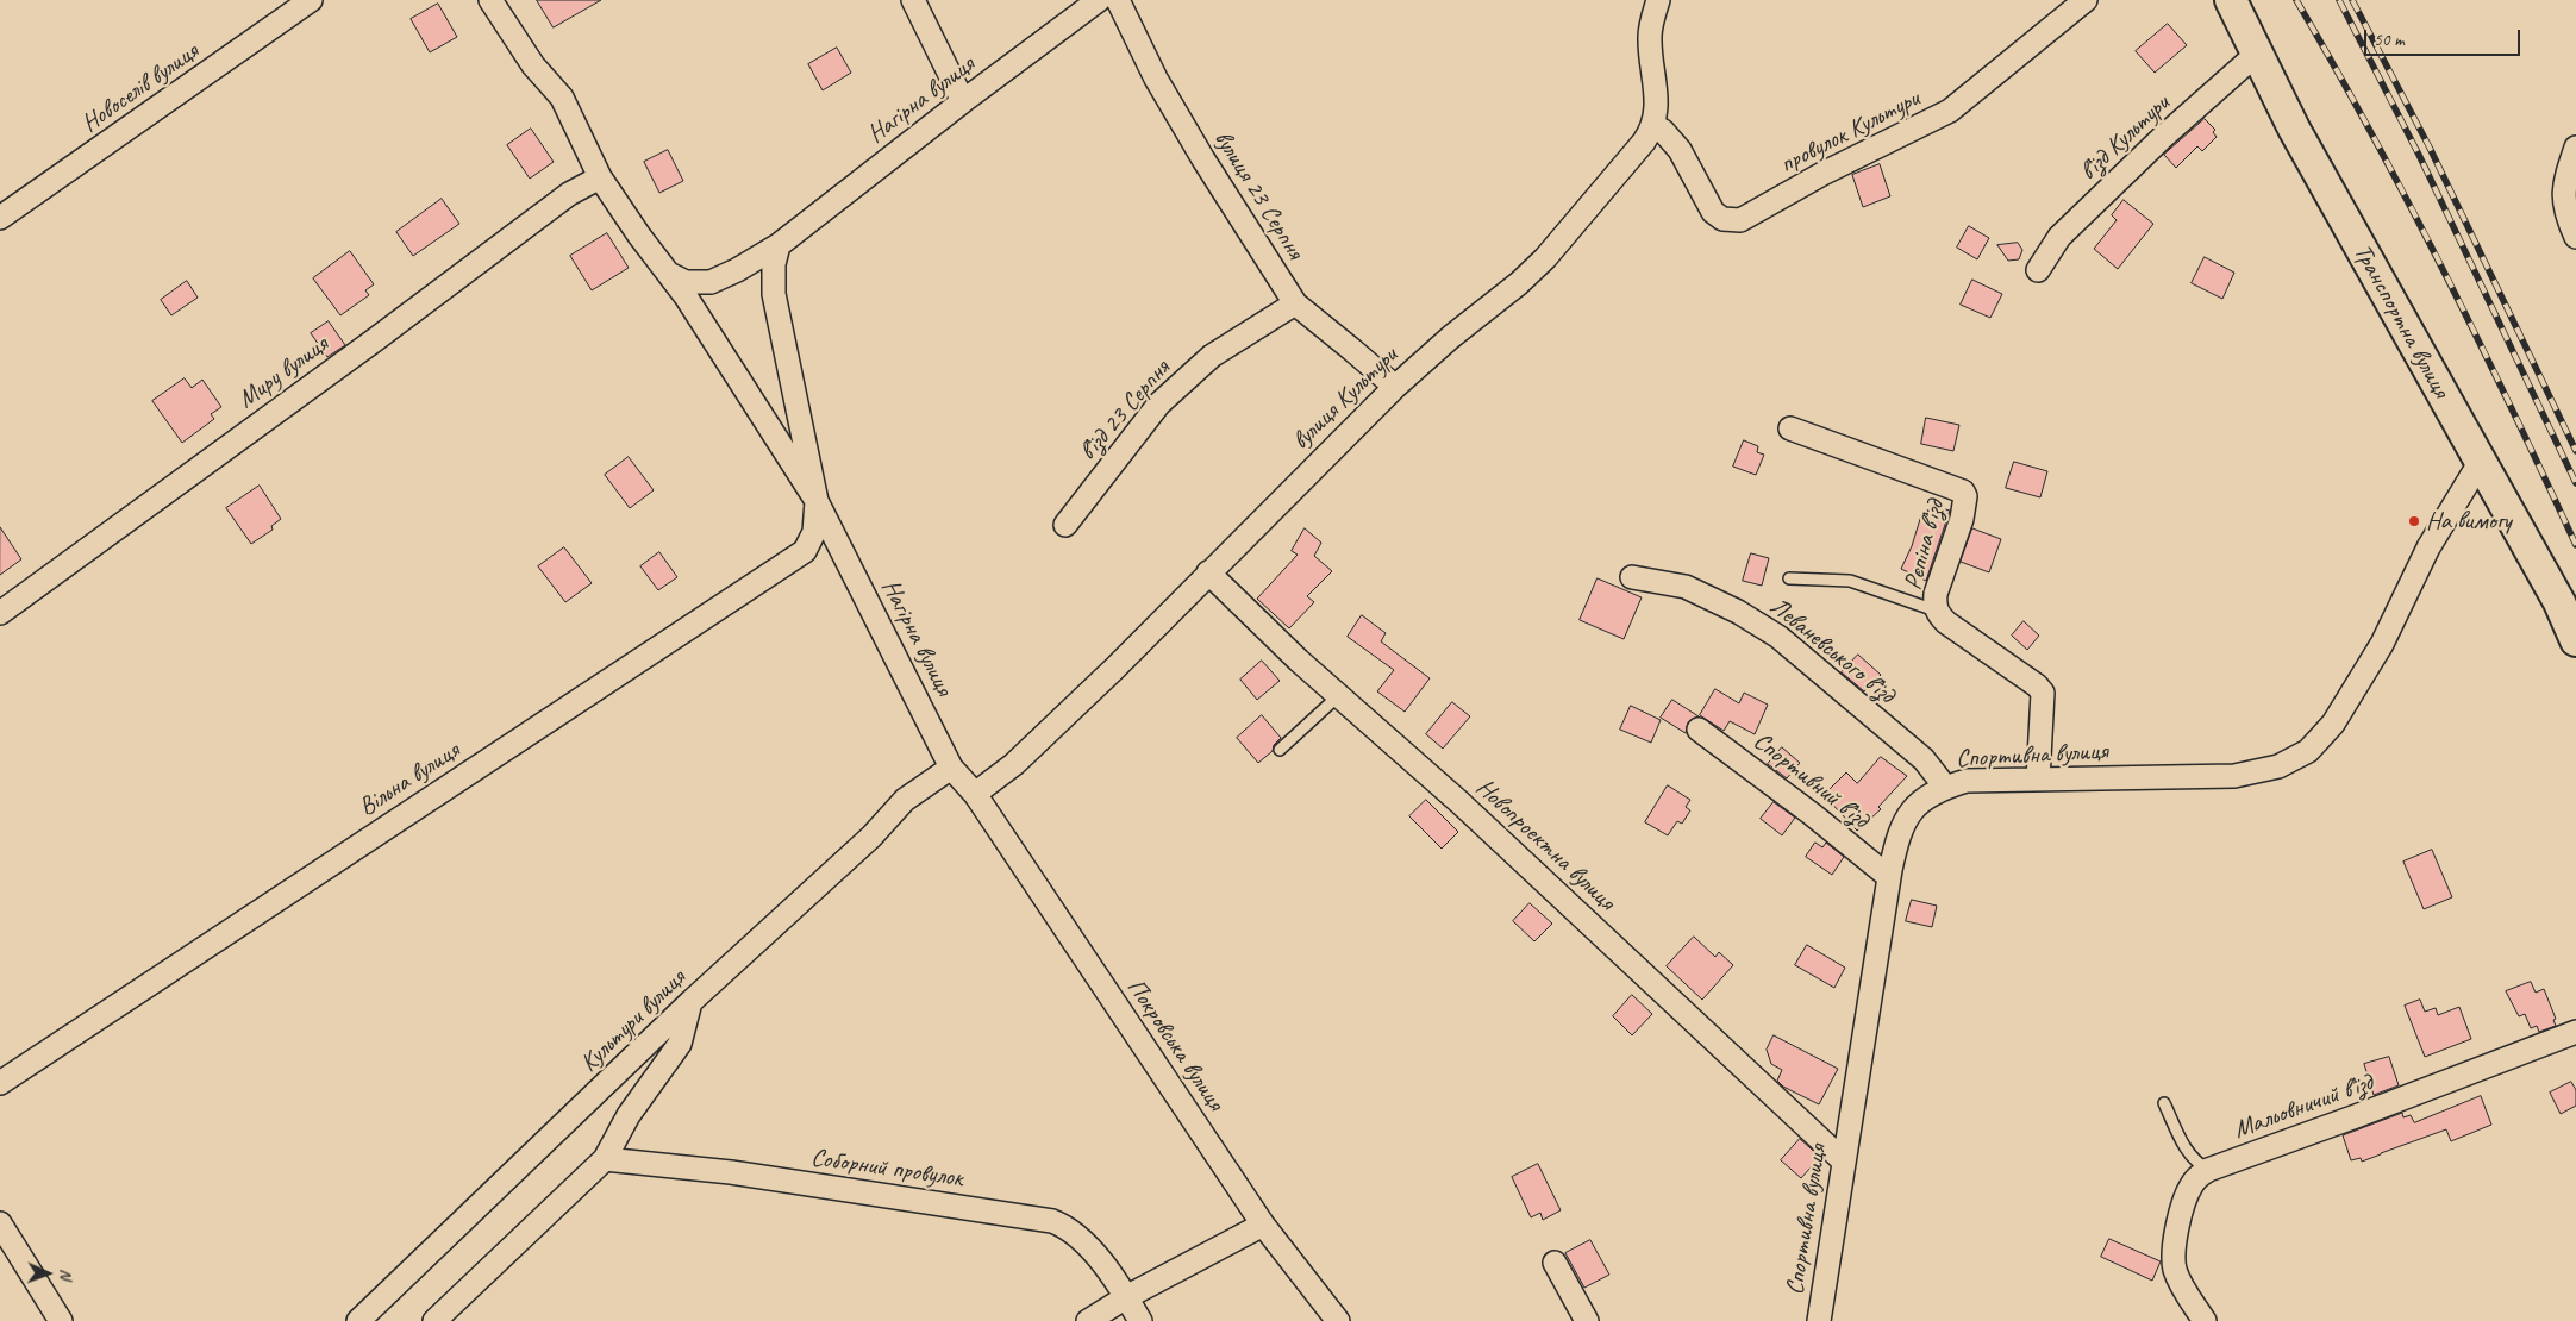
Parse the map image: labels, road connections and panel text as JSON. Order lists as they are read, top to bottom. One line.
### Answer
{"streets":{"street":["Новоселів вулиця","Нагірна вулиця","провулок Культури","в’їзд Культури","вулиця 23 Серпня","Транспортна вулиця","Миру вулиця","вулиця Культури","в’їзд 23 Серпня","Рєпіна в’їзд","Леваневського в’їзд","Спортивна вулиця","Вільна вулиця","Спортивний в’їзд","Новопроектна вулиця","Культури вулиця","Покровська вулиця","Мальовничий в’їзд","Соборний провулок"]},"crossings":[["Нагірна вулиця","Миру вулиця"],["Нагірна вулиця","вулиця Культури"],["Нагірна вулиця","Вільна вулиця"],["Нагірна вулиця","Культури вулиця"],["Нагірна вулиця","Покровська вулиця"],["провулок Культури","вулиця Культури"],["в’їзд Культури","Транспортна вулиця"],["вулиця 23 Серпня","вулиця Культури"],["вулиця 23 Серпня","в’їзд 23 Серпня"],["Транспортна вулиця","Спортивна вулиця"],["вулиця Культури","Новопроектна вулиця"],["вулиця Культури","Покровська вулиця"],["Рєпіна в’їзд","Спортивна вулиця"],["Леваневського в’їзд","Спортивна вулиця"],["Спортивна вулиця","Спортивний в’їзд"],["Спортивна вулиця","Новопроектна вулиця"]],"places":["На вимогу"],"scale_bar":"50 m","north":"right"}
